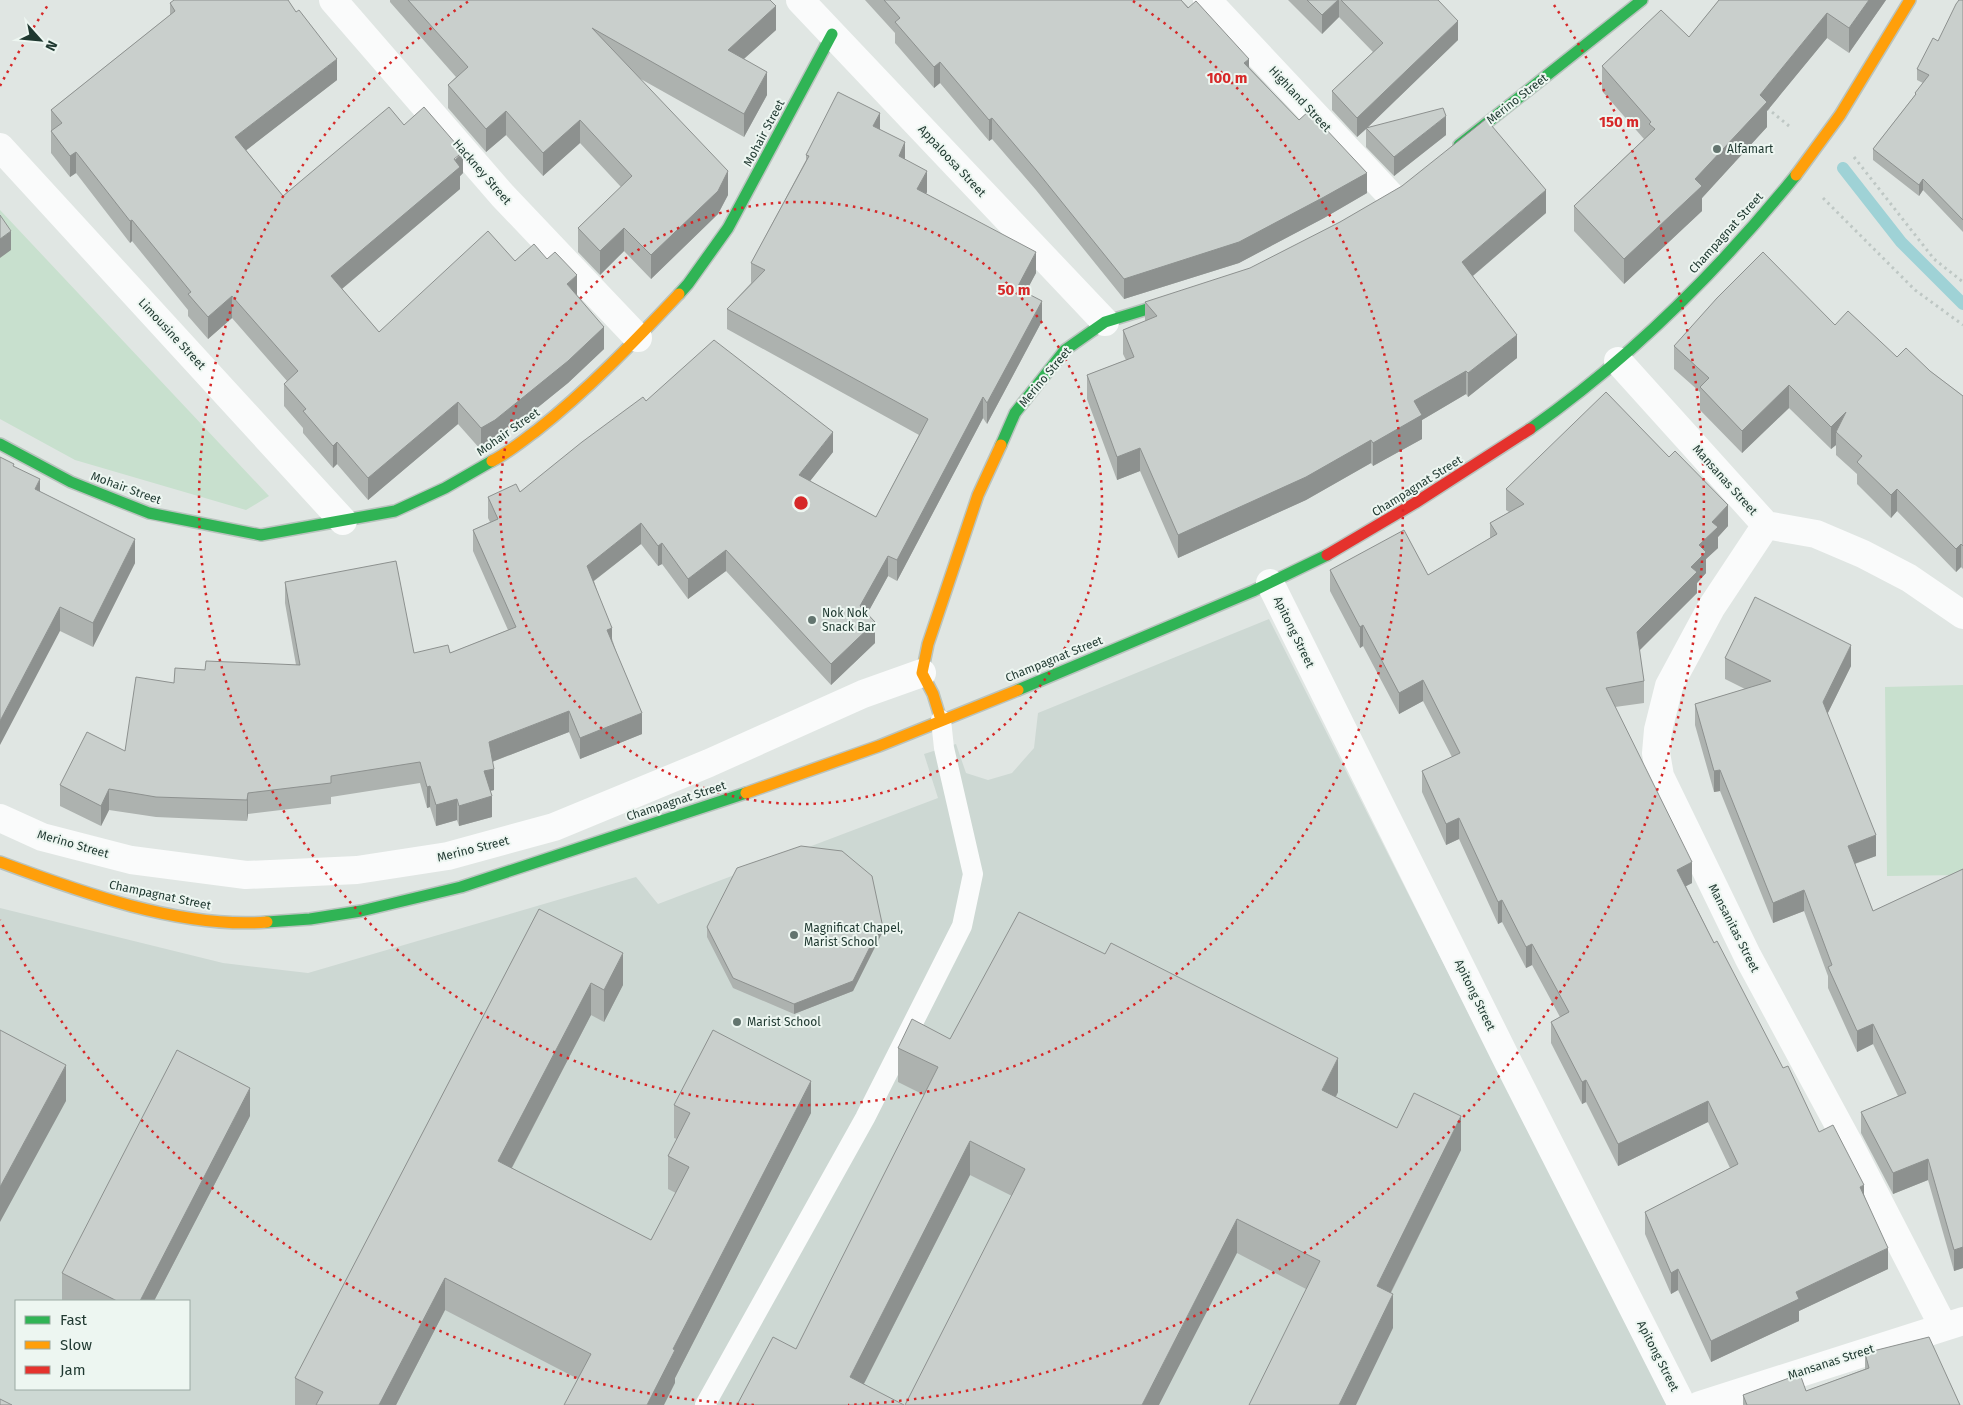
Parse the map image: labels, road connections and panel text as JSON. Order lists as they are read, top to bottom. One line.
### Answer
{"streets":{"street":["Highland Street","Merino Street","Mohair Street","Appaloosa Street","Hackney Street","Champagnat Street","Limousine Street","Mansanas Street","Apitong Street","Mansanitas Street"]},"crossings":[["Merino Street","Appaloosa Street"],["Mohair Street","Appaloosa Street"],["Mohair Street","Hackney Street"],["Mohair Street","Limousine Street"],["Champagnat Street","Mansanas Street"],["Champagnat Street","Apitong Street"],["Mansanas Street","Mansanitas Street"]],"places":["Alfamart","Nok Nok Snack Bar","Magnificat Chapel, Marist School","Marist School"],"legend":["Fast","Slow","Jam"],"north":"bottom right","rings":["100 m","150 m","50 m"]}
